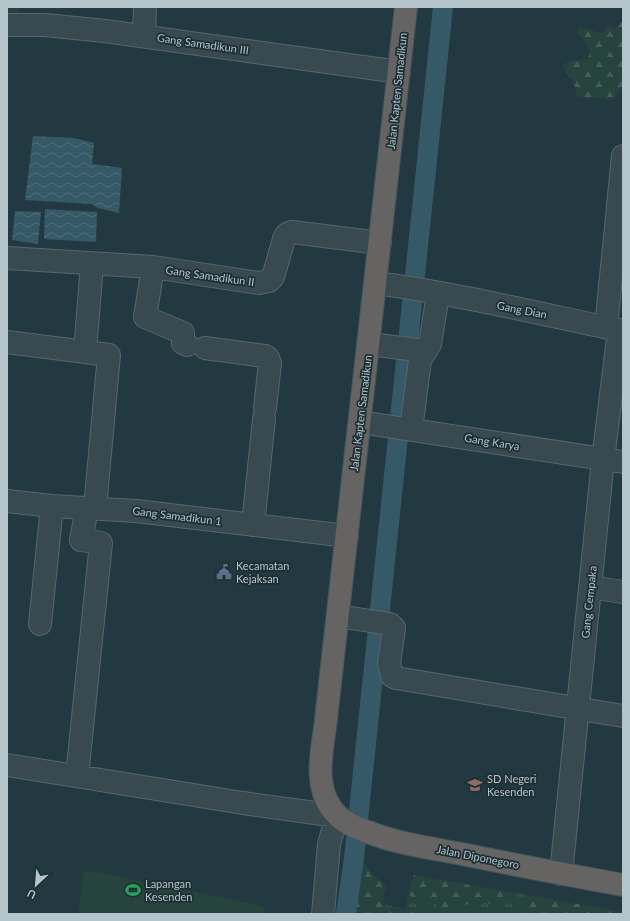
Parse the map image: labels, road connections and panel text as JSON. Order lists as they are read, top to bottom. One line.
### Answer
{"streets":{"highway":["Jalan Kapten Samadikun","Jalan Diponegoro"],"street":["Gang Samadikun III","Gang Samadikun II","Gang Dian","Gang Karya","Gang Samadikun 1","Gang Cempaka"]},"crossings":[["Gang Samadikun III","Jalan Kapten Samadikun"],["Jalan Kapten Samadikun","Gang Samadikun II"],["Jalan Kapten Samadikun","Gang Dian"],["Jalan Kapten Samadikun","Gang Karya"],["Jalan Kapten Samadikun","Gang Samadikun 1"],["Jalan Kapten Samadikun","Jalan Diponegoro"],["Gang Dian","Gang Cempaka"],["Gang Karya","Gang Cempaka"],["Gang Cempaka","Jalan Diponegoro"]],"places":{"public building":["Kecamatan Kejaksan"],"school or university":["SD Negeri Kesenden"],"sports":["Lapangan Kesenden"]},"north":"bottom left"}
